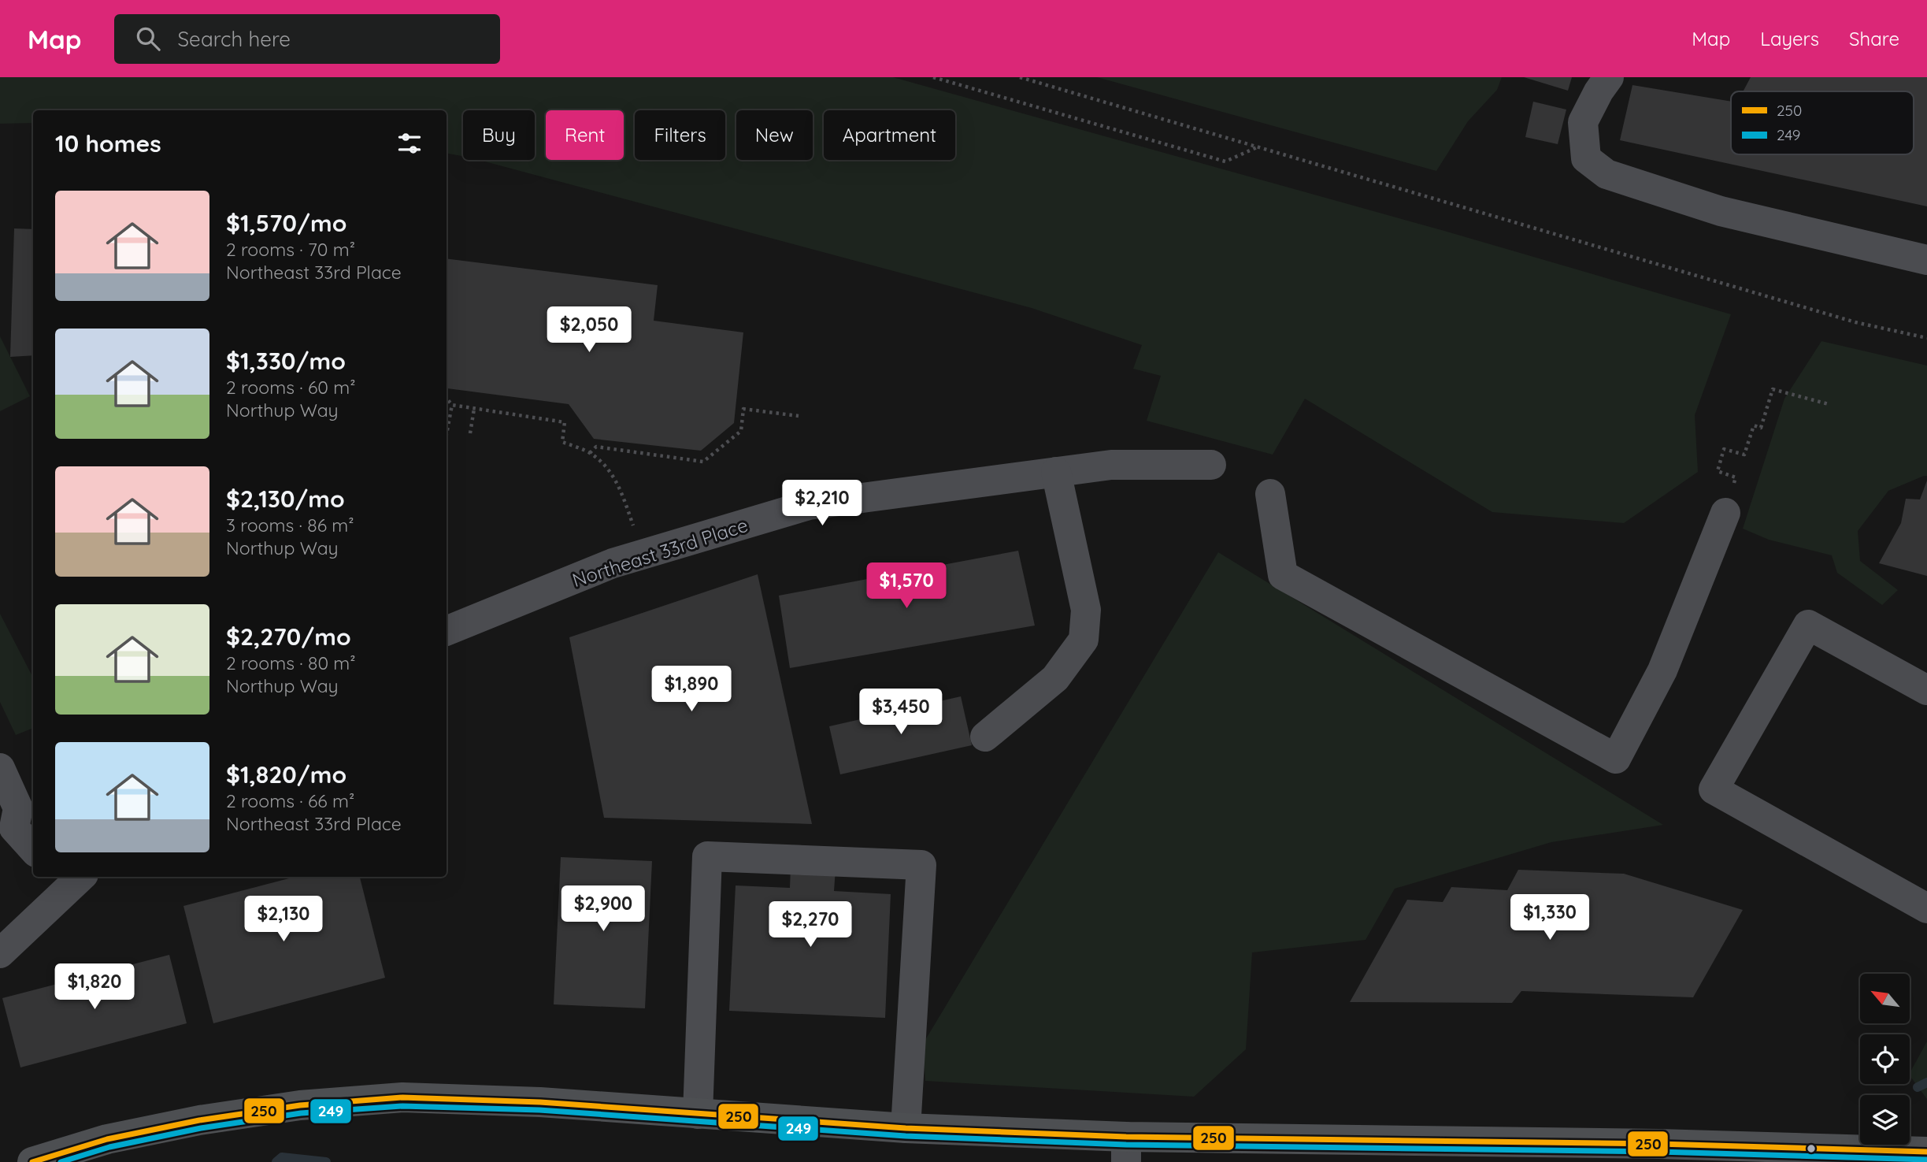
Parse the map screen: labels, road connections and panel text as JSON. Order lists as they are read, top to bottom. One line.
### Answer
{"streets":{"street":["Northeast 33rd Place"]},"lines":["transit line 250","transit line 249"],"legend":["250","249"],"north":"top left","page":{"header":"Map","search":"Search here","nav":["Map","Layers","Share"],"chip":["Buy","Rent","Filters","New","Apartment"],"heading":"10 homes","list":[{"name":"$1,570/mo","note":"2 rooms · 70 m² · Northeast 33rd Place"},{"name":"$1,330/mo","note":"2 rooms · 60 m² · Northup Way"},{"name":"$2,130/mo","note":"3 rooms · 86 m² · Northup Way"},{"name":"$2,270/mo","note":"2 rooms · 80 m² · Northup Way"},{"name":"$1,820/mo","note":"2 rooms · 66 m² · Northeast 33rd Place"}],"price":["$2,050","$2,210","$1,570","$1,890","$3,450","$2,900","$1,330","$2,130","$2,270","$1,820"]}}
